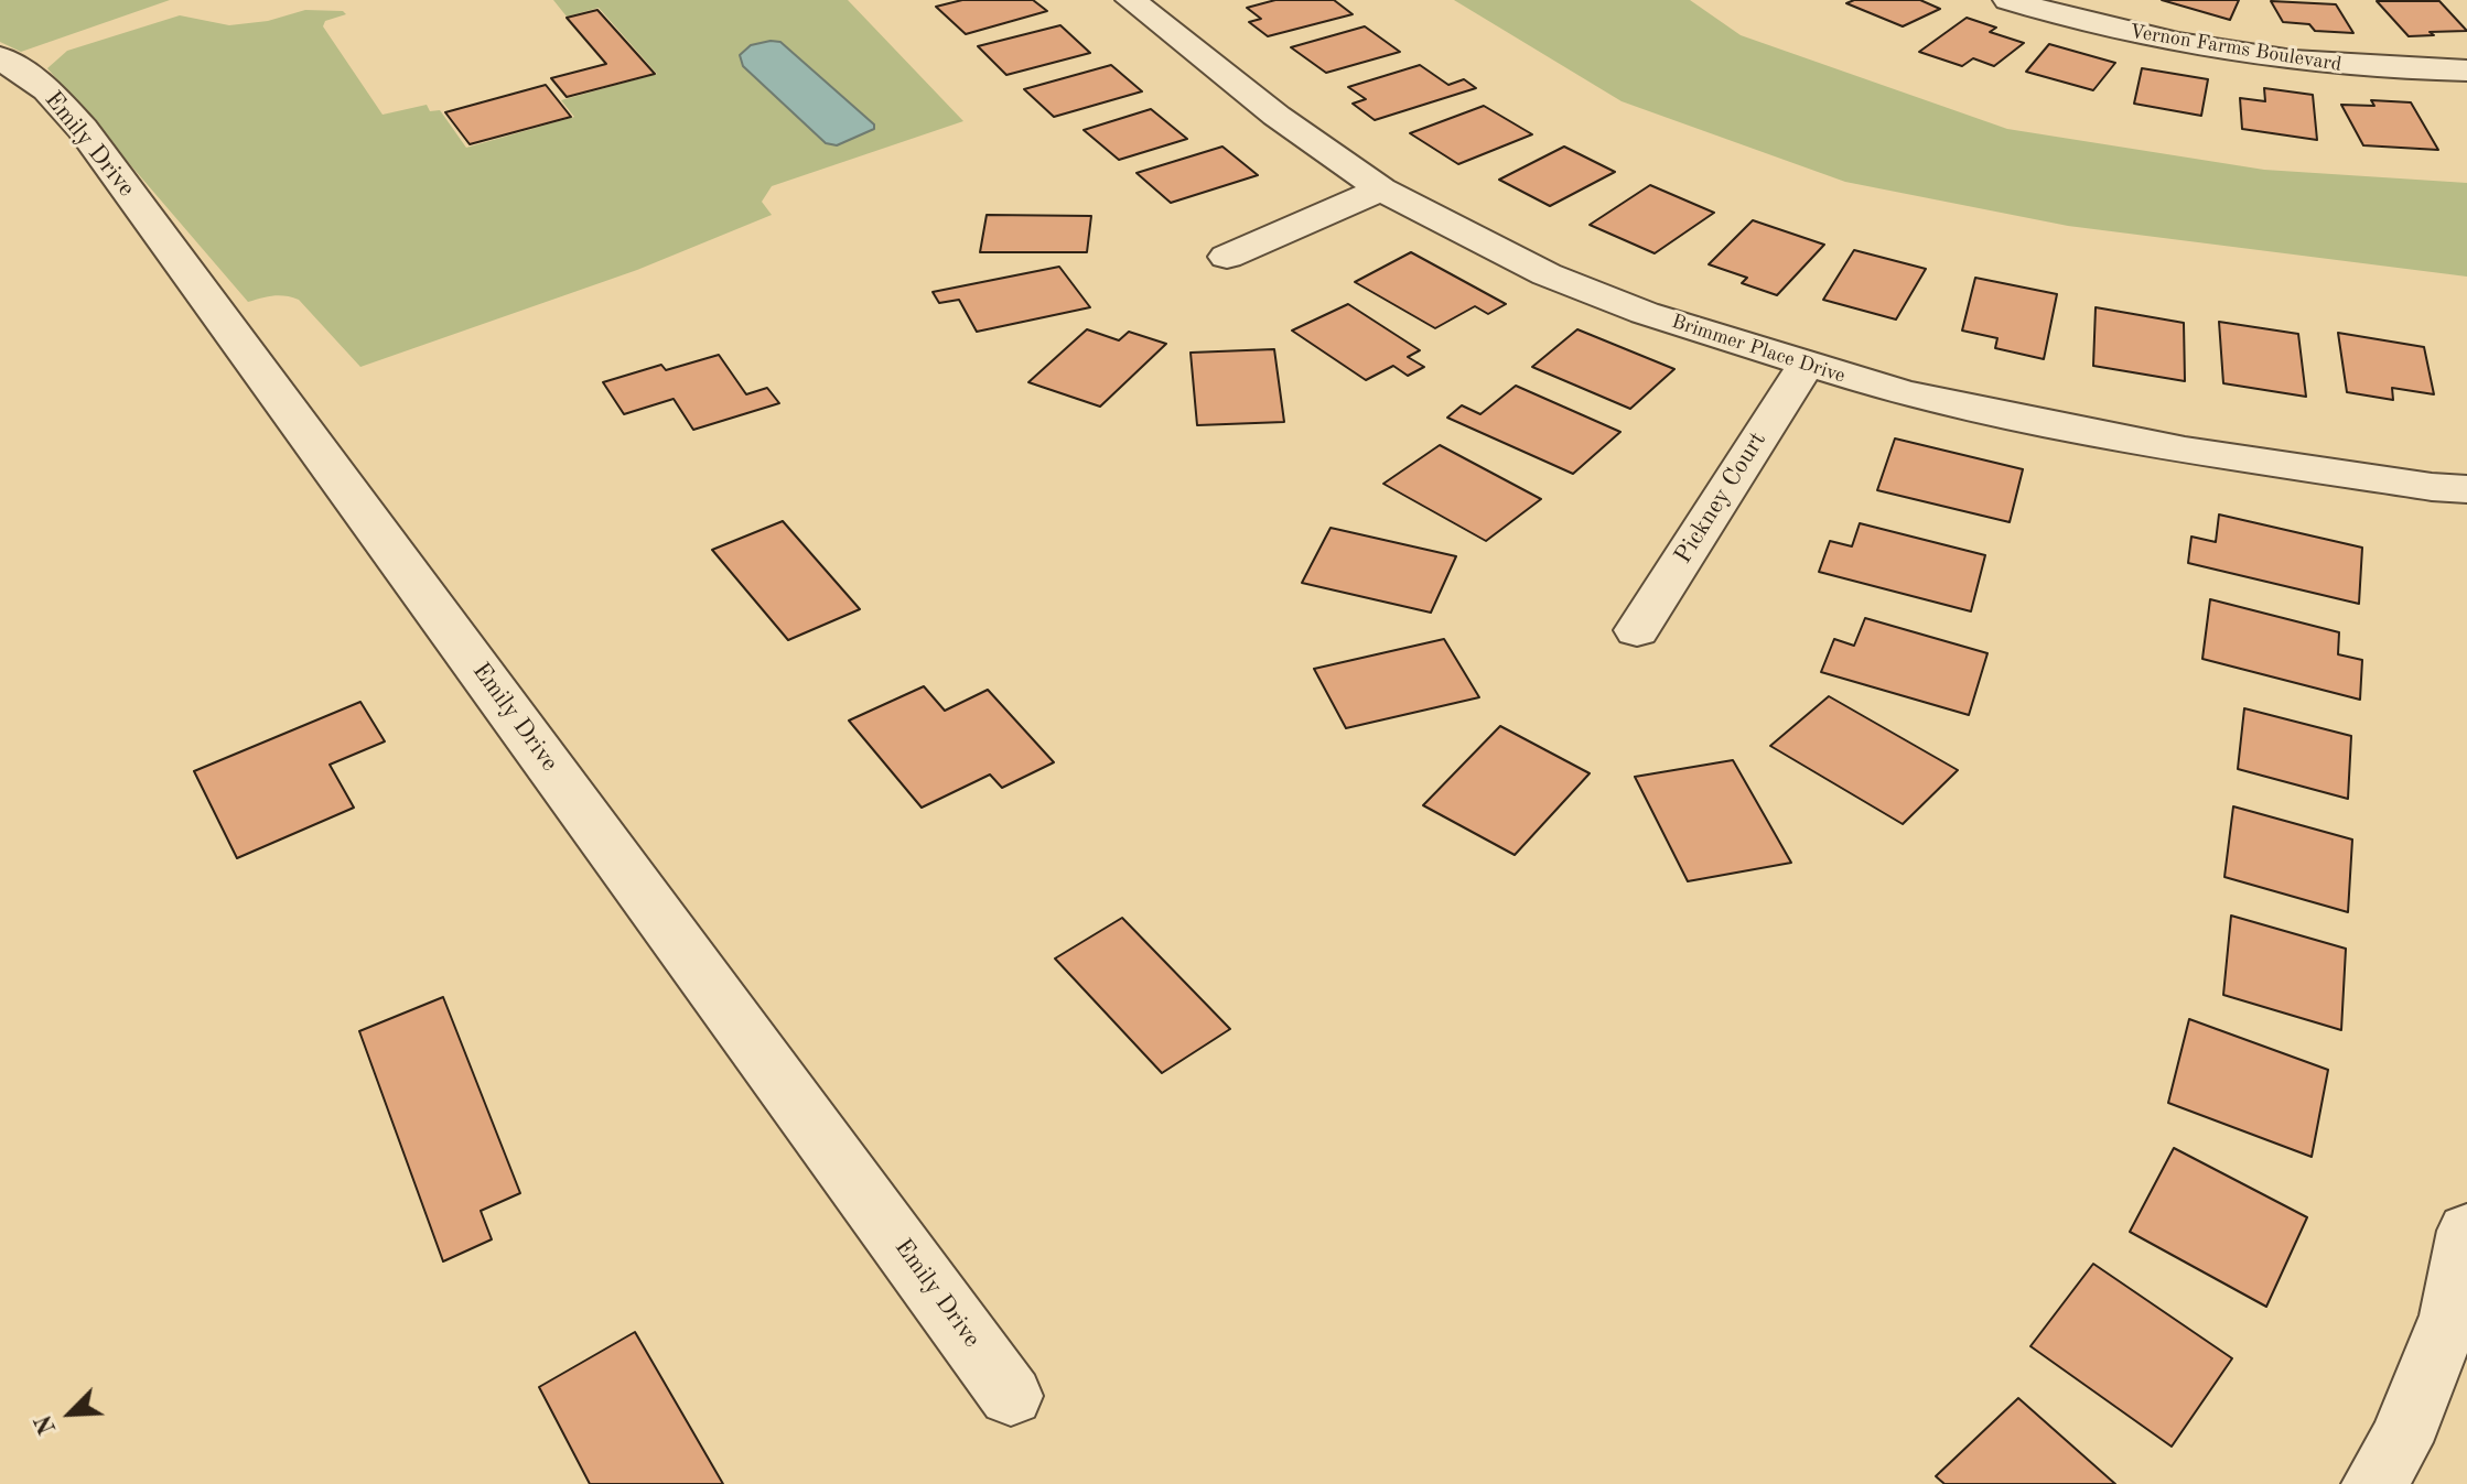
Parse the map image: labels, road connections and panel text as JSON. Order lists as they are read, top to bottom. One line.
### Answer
{"streets":{"street":["Vernon Farms Boulevard","Emily Drive","Brimmer Place Drive","Pickney Court"]},"crossings":[["Brimmer Place Drive","Pickney Court"]],"north":"bottom left"}
